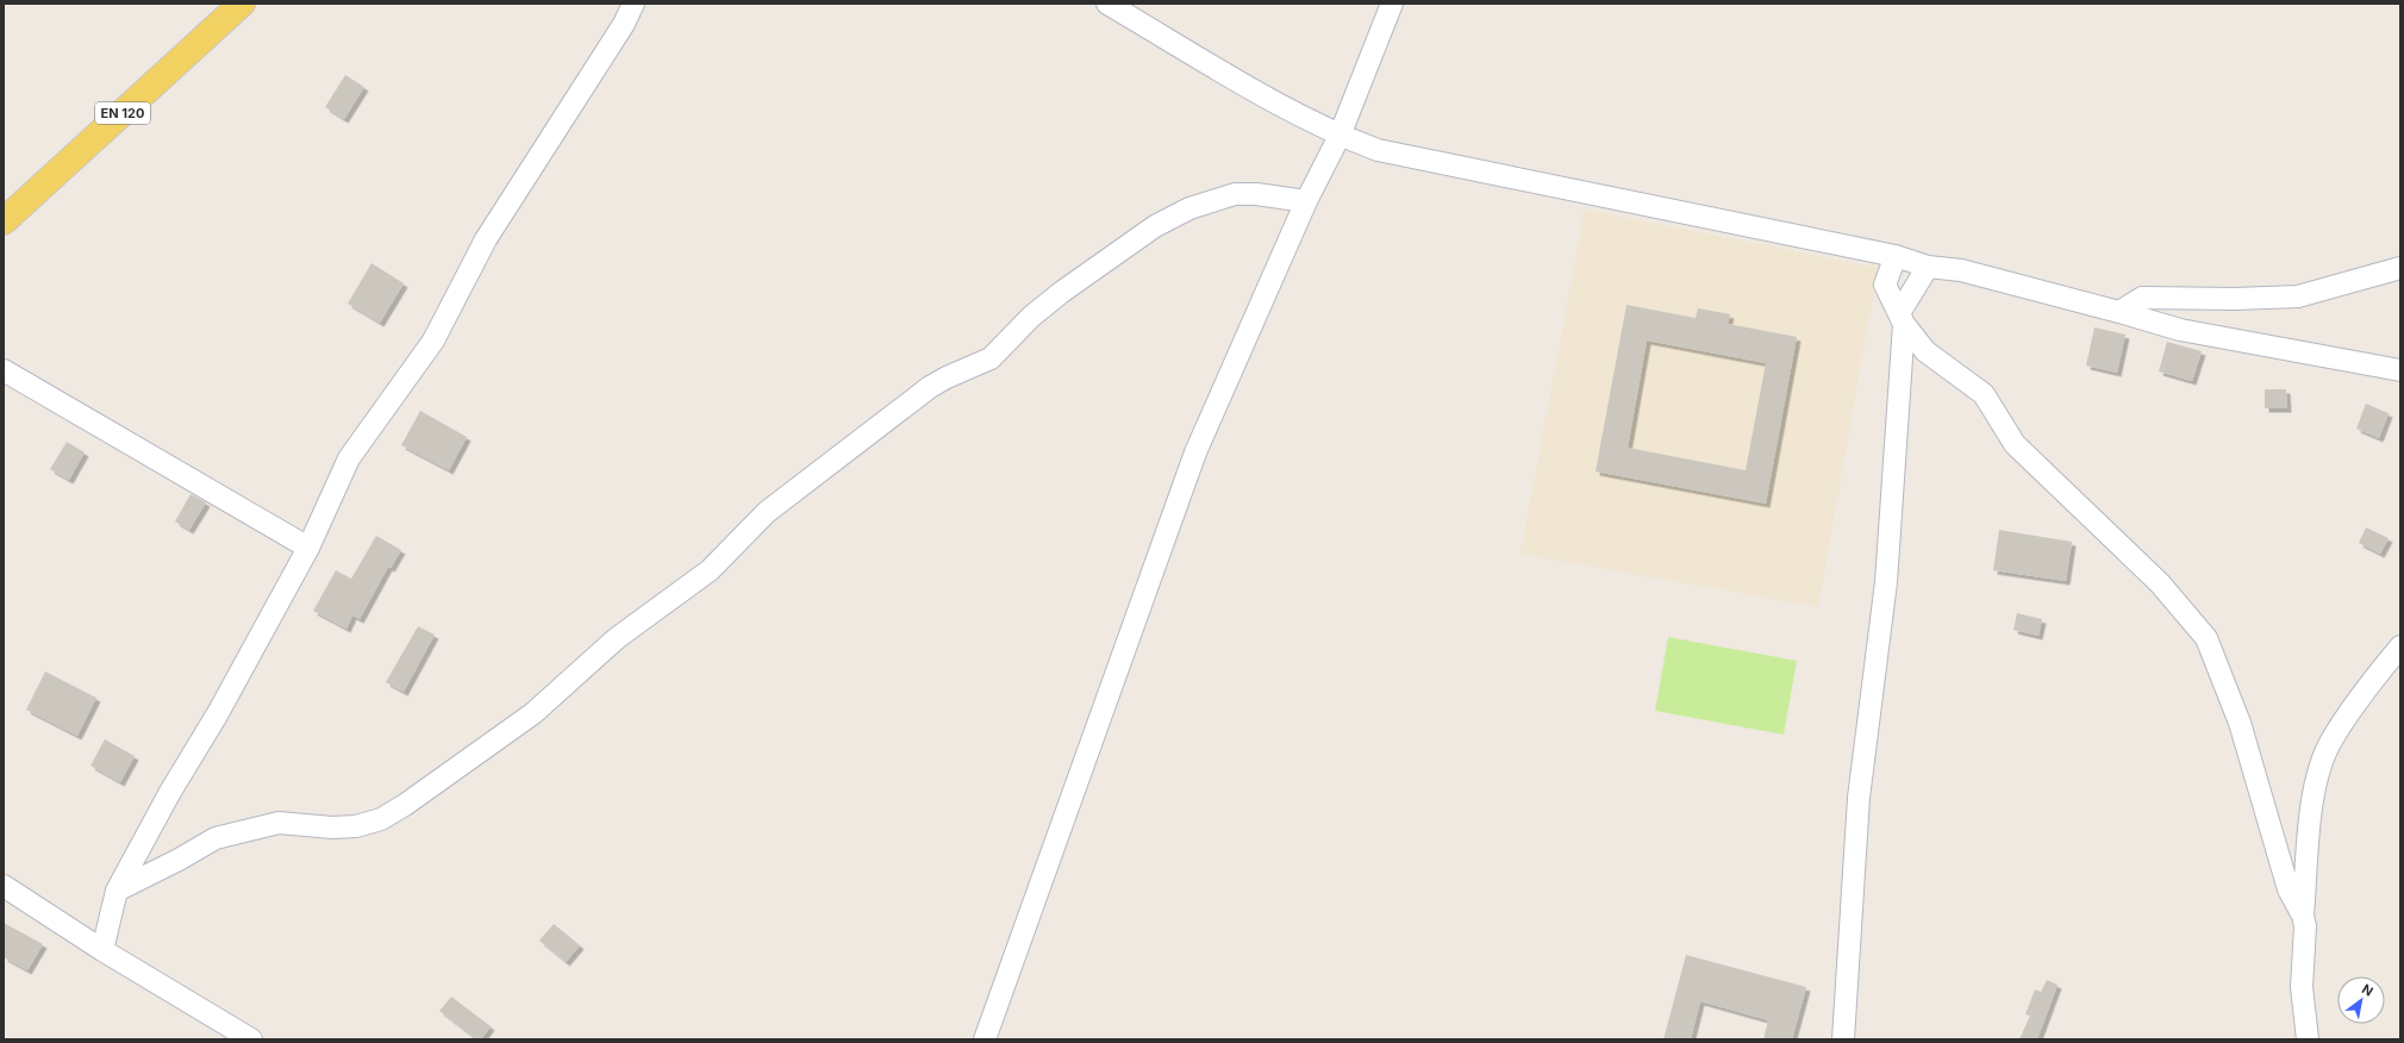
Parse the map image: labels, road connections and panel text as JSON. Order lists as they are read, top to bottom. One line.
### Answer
{"streets":{"main road":["EN 120"]},"north":"top right"}
